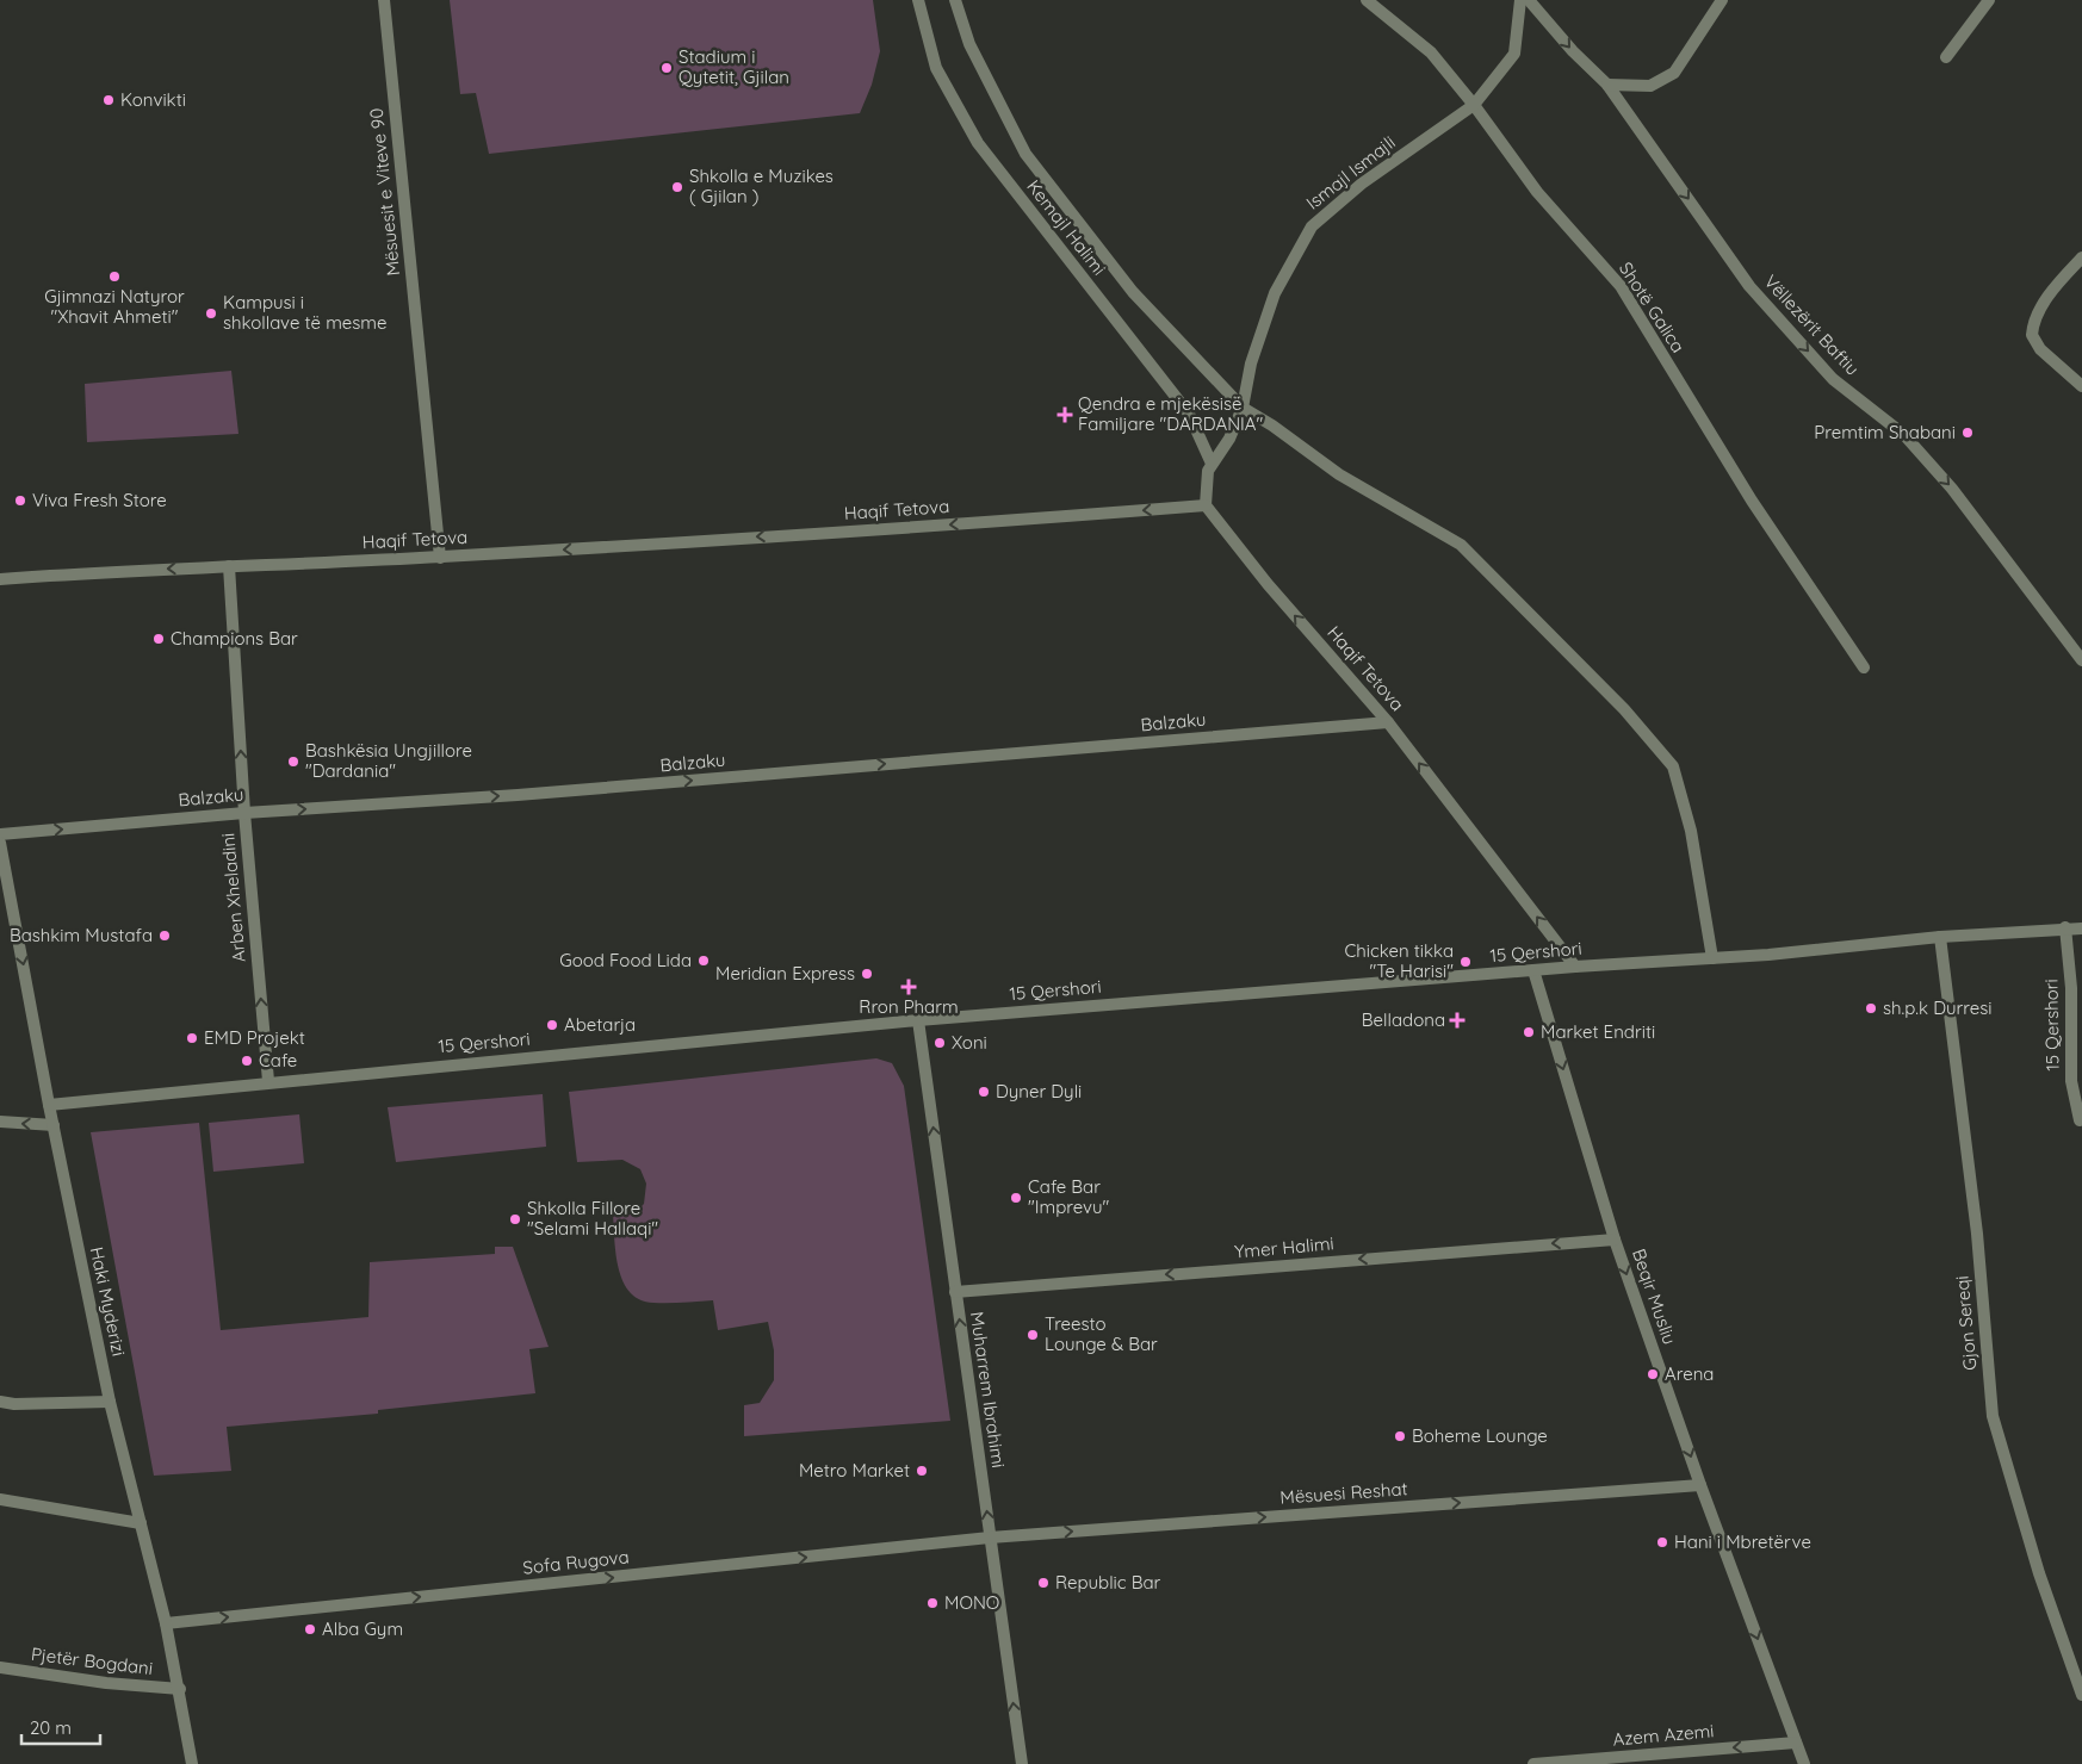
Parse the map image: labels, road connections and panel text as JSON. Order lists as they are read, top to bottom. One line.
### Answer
{"streets":{"street":["Ismajl Ismajli","Mësuesit e Viteve 90","Kemajl Halimi","Shotë Galica","Vëllezërit Baftiu","Haqif Tetova","Balzaku","Arben Xheladini","15 Qershori","Ymer Halimi","Beqir Musliu","Haki Myderizi","Gjon Sereqi","Muharrem Ibrahimi","Mësuesi Reshat","Sofa Rugova","Pjetër Bogdani","Azem Azemi"]},"crossings":[["Ismajl Ismajli","Kemajl Halimi"],["Ismajl Ismajli","Shotë Galica"],["Ismajl Ismajli","Haqif Tetova"],["Mësuesit e Viteve 90","Haqif Tetova"],["Haqif Tetova","Balzaku"],["Haqif Tetova","Arben Xheladini"],["Haqif Tetova","15 Qershori"],["Balzaku","Arben Xheladini"],["Arben Xheladini","15 Qershori"],["15 Qershori","Beqir Musliu"],["15 Qershori","Haki Myderizi"],["15 Qershori","Gjon Sereqi"],["15 Qershori","Muharrem Ibrahimi"],["Ymer Halimi","Beqir Musliu"],["Ymer Halimi","Muharrem Ibrahimi"],["Beqir Musliu","Mësuesi Reshat"],["Beqir Musliu","Azem Azemi"],["Haki Myderizi","Sofa Rugova"],["Haki Myderizi","Pjetër Bogdani"],["Muharrem Ibrahimi","Mësuesi Reshat"],["Muharrem Ibrahimi","Sofa Rugova"],["Mësuesi Reshat","Sofa Rugova"]],"one_way":["Vëllezërit Baftiu","Haqif Tetova","Balzaku","Arben Xheladini","Ymer Halimi","Beqir Musliu","Muharrem Ibrahimi","Mësuesi Reshat","Sofa Rugova","Azem Azemi"],"places":{"other":["Stadium i Qytetit, Gjilan","Konvikti","Shkolla e Muzikes ( Gjilan )","Gjimnazi Natyror \"Xhavit Ahmeti\"","Kampusi i shkollave të mesme","Premtim Shabani","Viva Fresh Store","Champions Bar","Bashkësia Ungjillore \"Dardania\"","Bashkim Mustafa","Good Food Lida","Chicken tikka \"Te Harisi\"","Meridian Express","sh.p.k Durresi","Abetarja","Market Endriti","EMD Projekt","Xoni","Cafe","Dyner Dyli","Cafe Bar \"Imprevu\"","Shkolla Fillore \"Selami Hallaqi\"","Treesto Lounge & Bar","Arena","Boheme Lounge","Metro Market","Hani i Mbretërve","Republic Bar","MONO","Alba Gym"],"health":["Qendra e mjekësisë Familjare \"DARDANIA\"","Rron Pharm","Belladona"]},"scale_bar":"20 m"}
